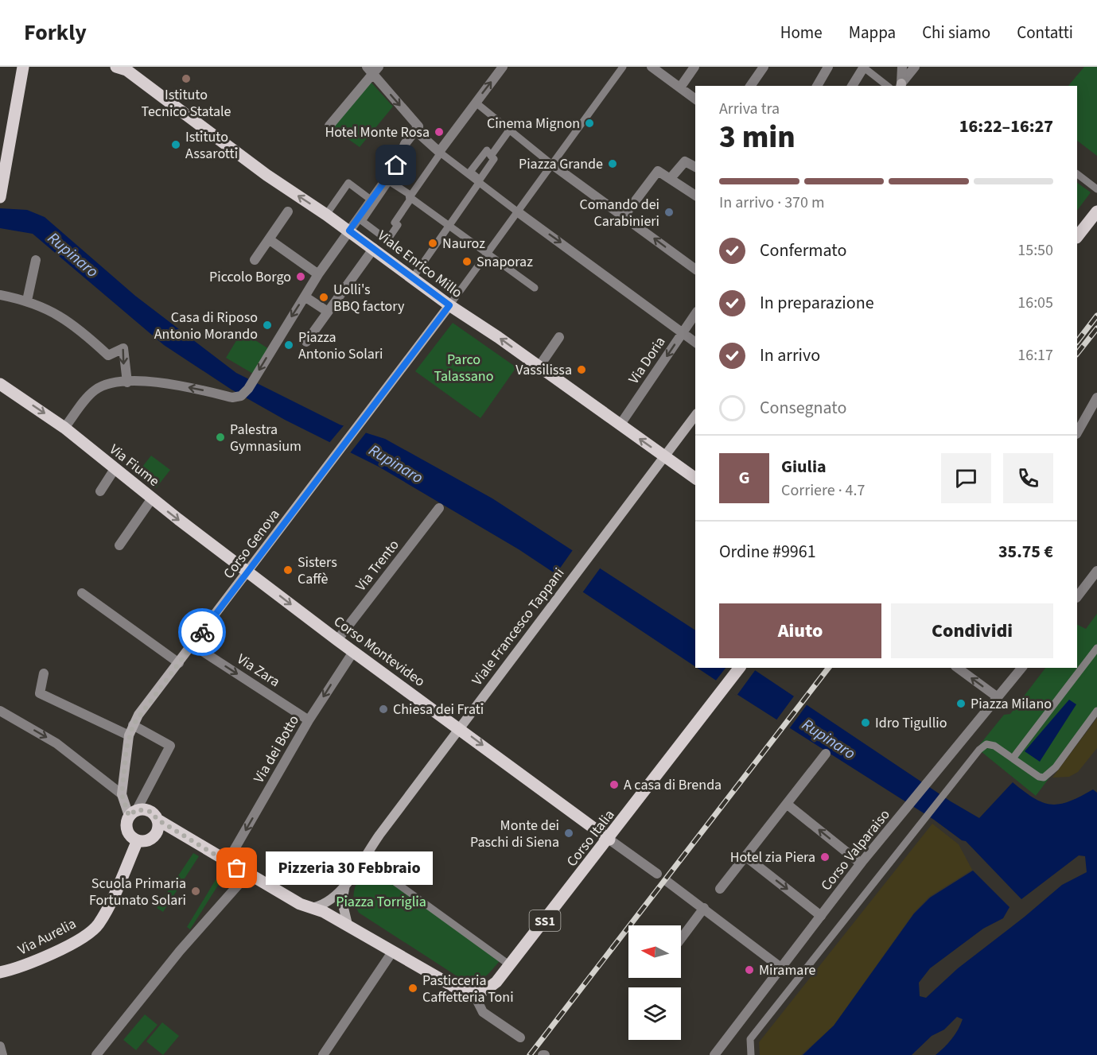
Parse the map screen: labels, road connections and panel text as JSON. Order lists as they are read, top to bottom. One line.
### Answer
{"streets":{"main road":["Viale Enrico Millo","Via Fiume","Corso Genova","Viale Francesco Tappani","Corso Montevideo","Corso Italia","SS1","Via Aurelia"],"street":["Via Doria","Via Trento","Via Zara","Via dei Botto","Corso Valparaiso"]},"crossings":[["Viale Enrico Millo","Via Doria"],["Viale Enrico Millo","Corso Genova"],["Viale Enrico Millo","Viale Francesco Tappani"],["Via Fiume","Corso Genova"],["Via Fiume","Corso Montevideo"],["Corso Genova","Corso Montevideo"],["Corso Genova","Via Zara"],["Corso Genova","Via Aurelia"],["Via Trento","Corso Montevideo"],["Viale Francesco Tappani","Corso Montevideo"],["Corso Montevideo","Via dei Botto"],["Corso Montevideo","Corso Italia"],["Via Zara","Via dei Botto"]],"one_way":["Viale Enrico Millo","Via Doria","Via Fiume","Corso Montevideo","Via Zara","Via dei Botto"],"water":["Rupinaro"],"parks":["Parco Talassano","Piazza Torriglia"],"places":["Istituto Tecnico Statale","Cinema Mignon","Hotel Monte Rosa","Istituto Assarotti","Piazza Grande","Comando dei Carabinieri","Nauroz","Snaporaz","Piccolo Borgo","Uolli's BBQ factory","Casa di Riposo Antonio Morando","Piazza Antonio Solari","Vassilissa","Palestra Gymnasium","Sisters Caffè","Piazza Milano","Chiesa dei Frati","Idro Tigullio","A casa di Brenda","Monte dei Paschi di Siena","Hotel zia Piera","Pizzeria 30 Febbraio","Scuola Primaria Fortunato Solari","Miramare","Pasticceria Caffetteria Toni"],"north":"left","page":{"header":"Forkly","nav":["Home","Mappa","Chi siamo","Contatti"],"heading":["3 min","Arriva tra","16:22–16:27"],"panel":["Giulia","Corriere · 4.7","Ordine #9961","35.75 €"],"bar":"In arrivo · 370 m","list":[["Confermato","15:50"],["In preparazione","16:05"],["In arrivo","16:17"],"Consegnato"],"round":"G","buttons":["Aiuto","Condividi"],"bubble":"Pizzeria 30 Febbraio"}}
